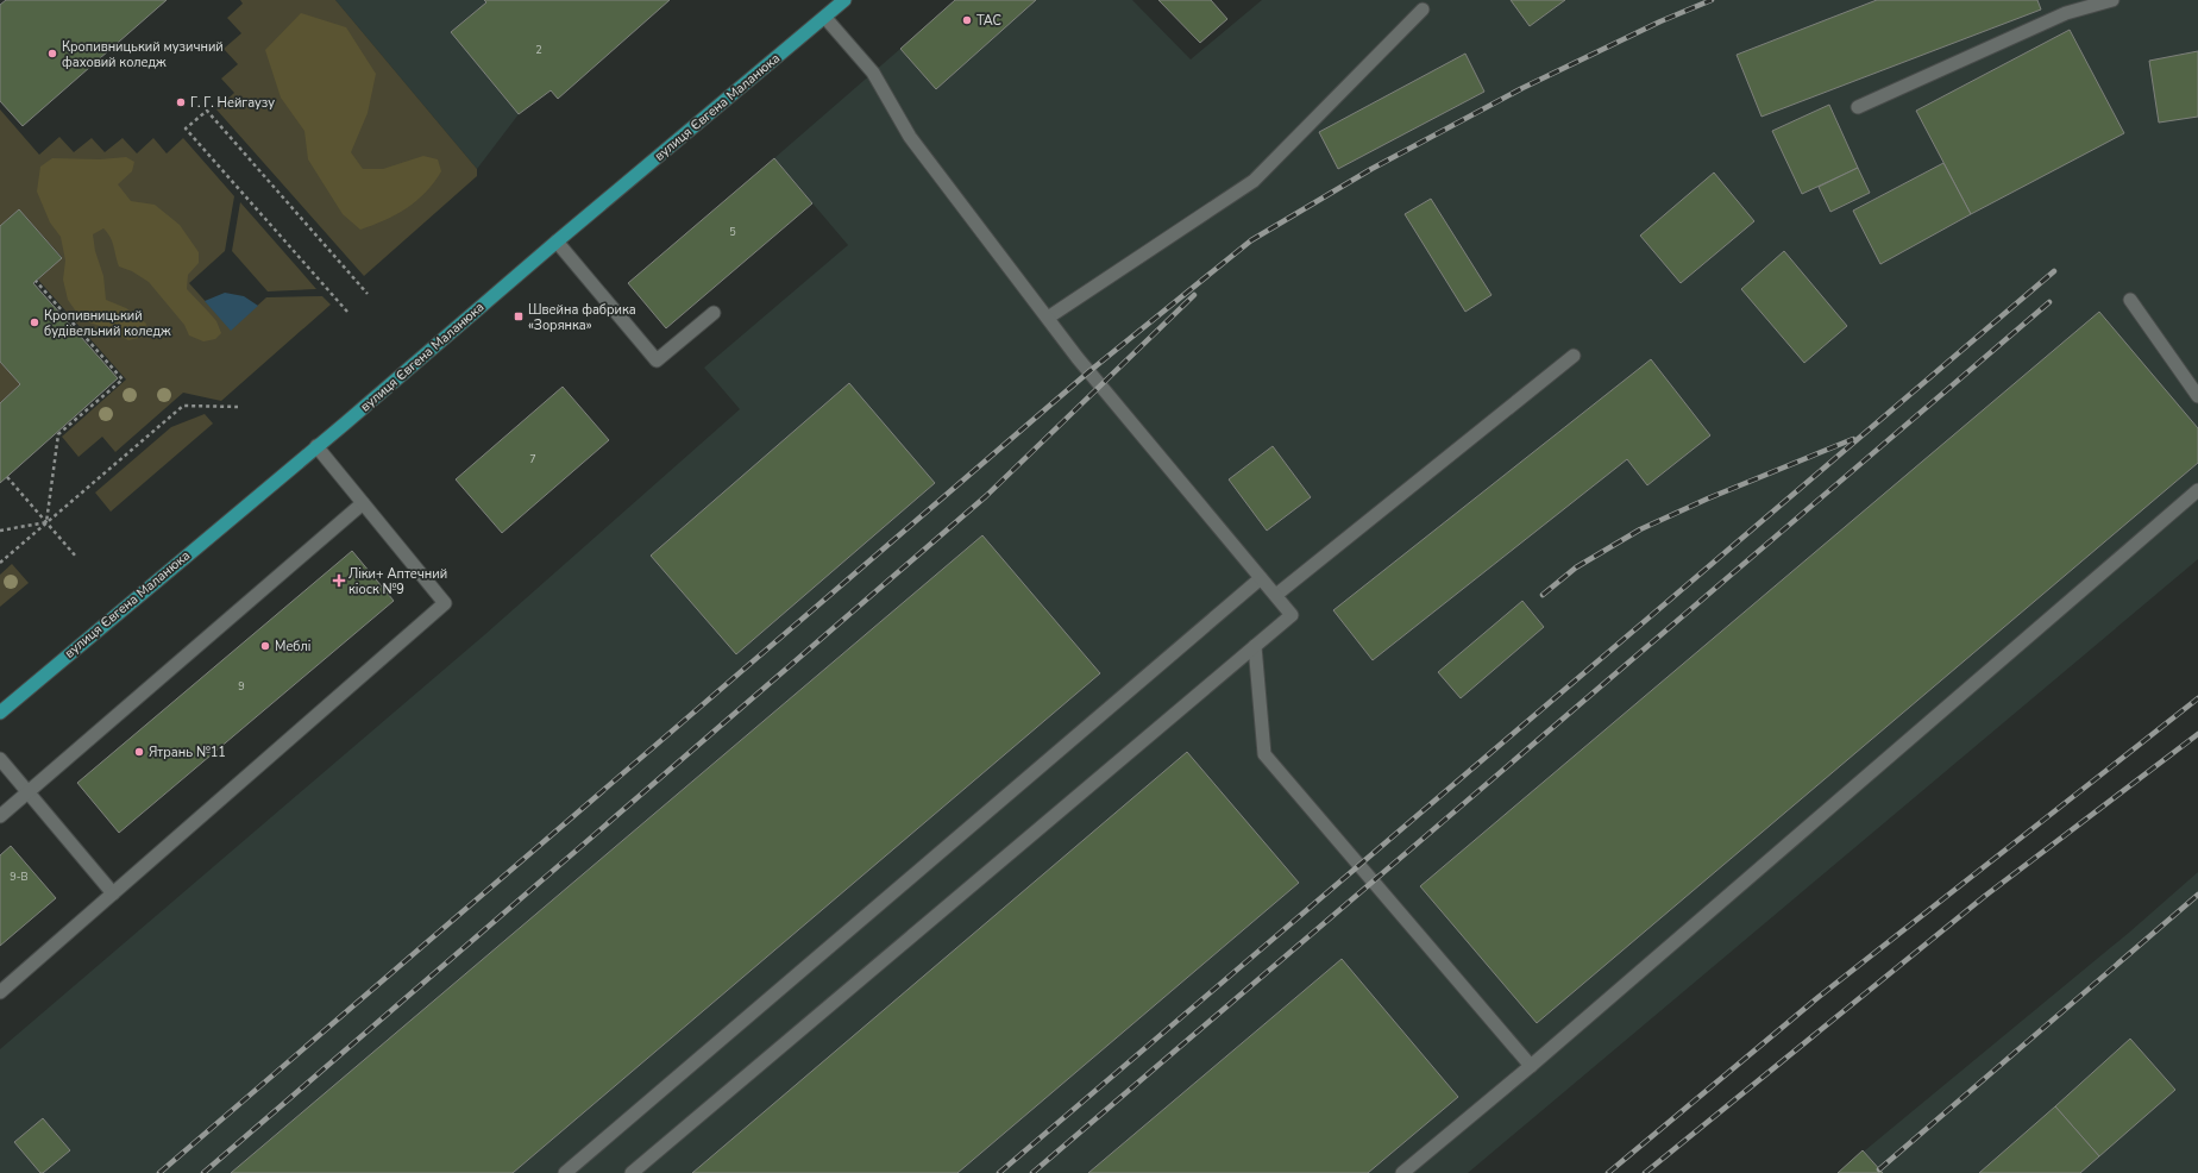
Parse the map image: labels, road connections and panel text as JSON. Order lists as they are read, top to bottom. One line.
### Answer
{"streets":{"main road":["вулиця Євгена Маланюка"]},"places":{"other":["ТАС","Кропивницький музичний фаховий коледж","Г. Г. Нейгаузу","Кропивницький будівельний коледж","Меблі","Ятрань №11"],"transit":["Швейна фабрика «Зорянка»"],"health":["Ліки+ Аптечний кіоск №9"]},"house_numbers":["2","5","7","9","9-В"]}
